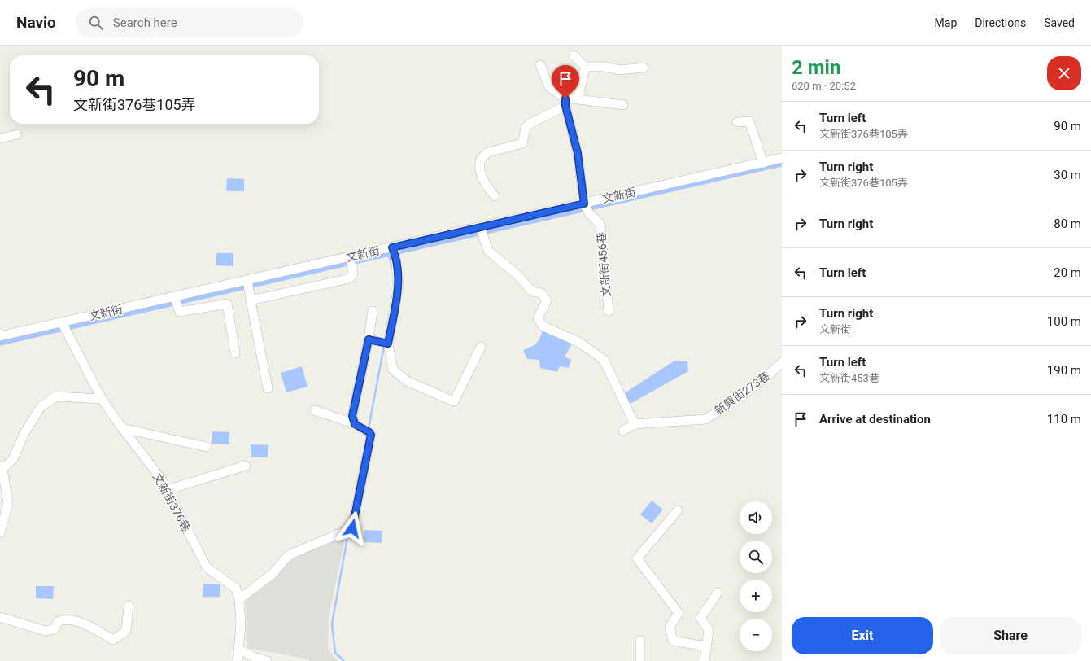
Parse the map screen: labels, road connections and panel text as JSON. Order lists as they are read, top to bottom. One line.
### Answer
{"streets":{"street":["文新街","文新街456巷","新興街273巷","文新街376巷"]},"crossings":[["文新街","文新街456巷"],["文新街","文新街376巷"]],"page":{"header":"Navio","search":"Search here","nav":["Map","Directions","Saved"],"heading":["2 min","620 m · 20:52"],"turn":["90 m","文新街376巷105弄"],"list":[{"name":"Turn left","note":"文新街376巷105弄","value":"90 m"},{"name":"Turn right","note":"文新街376巷105弄","value":"30 m"},{"name":"Turn right","value":"80 m"},{"name":"Turn left","value":"20 m"},{"name":"Turn right","note":"文新街","value":"100 m"},{"name":"Turn left","note":"文新街453巷","value":"190 m"},{"name":"Arrive at destination","value":"110 m"}],"map_buttons":["+","−"],"buttons":["Exit","Share"]}}
